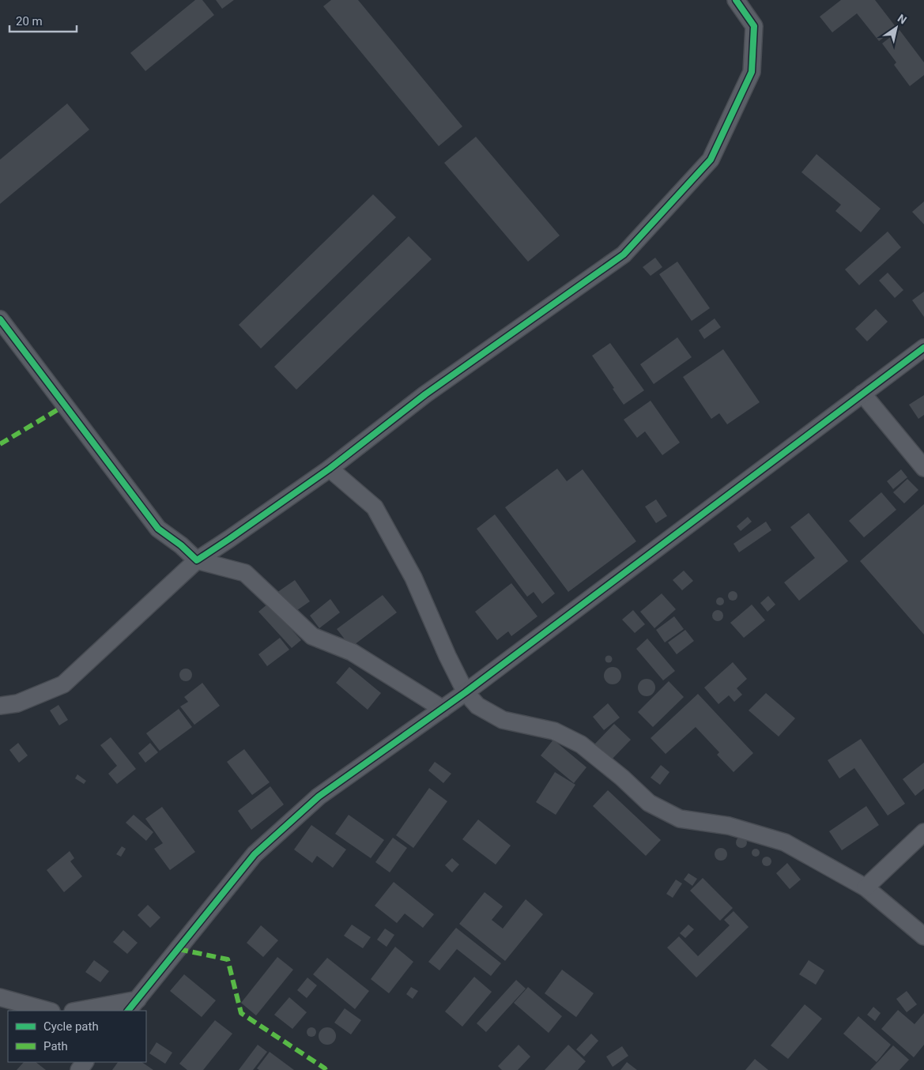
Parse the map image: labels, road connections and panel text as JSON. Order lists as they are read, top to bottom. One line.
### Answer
{"legend":["Cycle path","Path"],"scale_bar":"20 m","north":"top right"}
